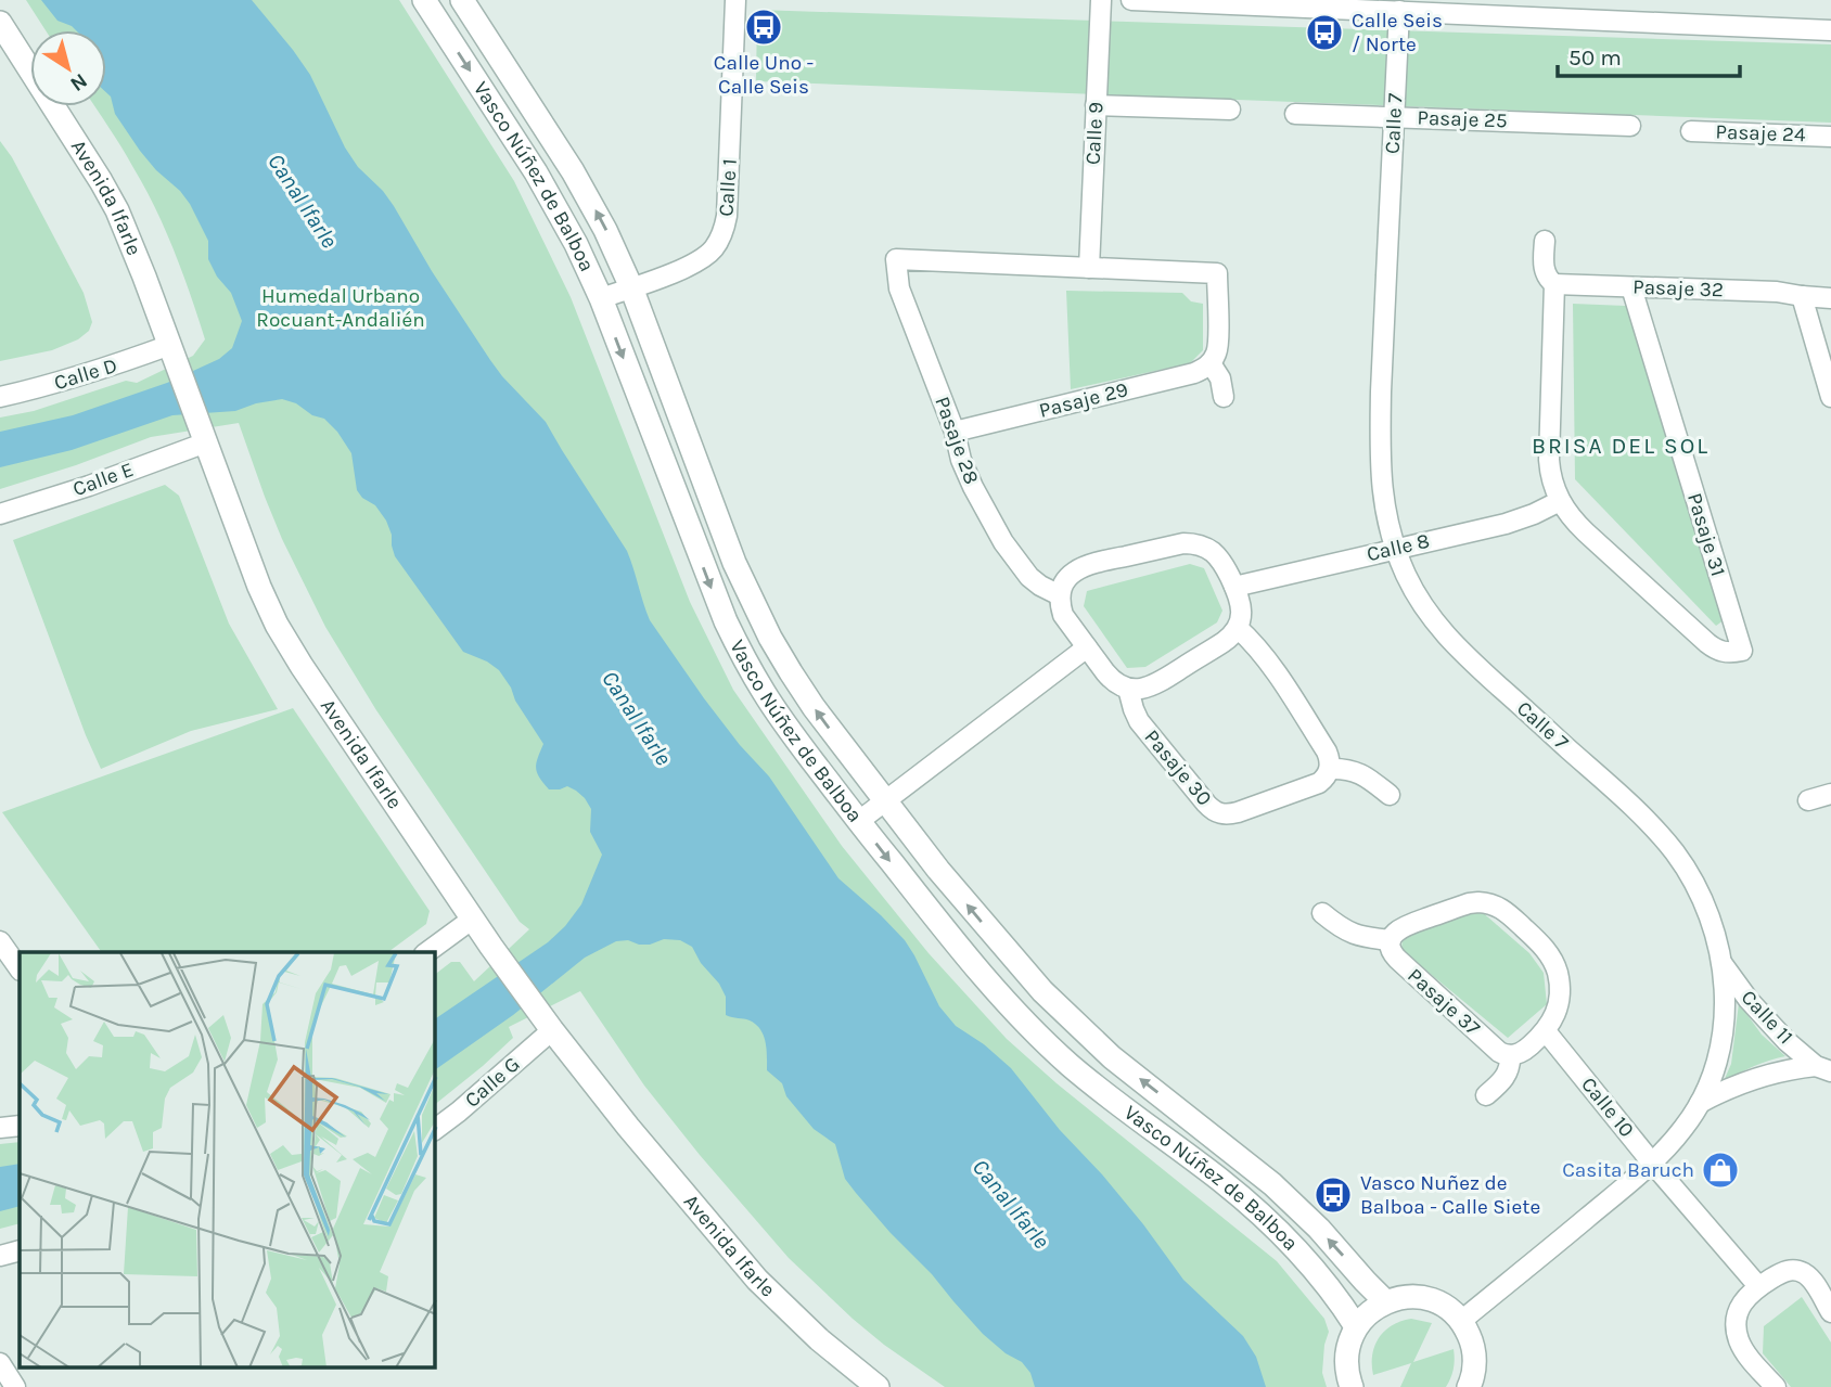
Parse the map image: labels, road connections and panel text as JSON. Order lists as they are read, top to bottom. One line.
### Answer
{"streets":{"street":["Pasaje 25","Calle 7","Calle 9","Pasaje 24","Vasco Núñez de Balboa","Calle 1","Avenida Ifarle","Pasaje 32","Calle D","Pasaje 29","Pasaje 28","Calle E","Pasaje 31","Calle 8","Pasaje 30","Pasaje 37","Calle 11","Calle G","Calle 10"]},"crossings":[["Pasaje 25","Calle 7"],["Calle 7","Calle 8"],["Calle 7","Calle 11"],["Calle 7","Calle 10"],["Calle 9","Pasaje 28"],["Vasco Núñez de Balboa","Calle 1"],["Avenida Ifarle","Calle D"],["Avenida Ifarle","Calle E"],["Avenida Ifarle","Calle G"],["Pasaje 32","Pasaje 31"],["Pasaje 29","Pasaje 28"],["Pasaje 28","Calle 8"],["Pasaje 28","Pasaje 30"],["Pasaje 31","Calle 8"],["Calle 8","Pasaje 30"]],"districts":["BRISA DEL SOL"],"water":["Canal Ifarle"],"parks":["Humedal Urbano Rocuant-Andalién"],"places":{"bus stop":["Calle Uno - Calle Seis","Calle Seis / Norte","Vasco Nuñez de Balboa - Calle Siete"],"shop":["Casita Baruch"]},"scale_bar":"50 m","north":"bottom right"}
